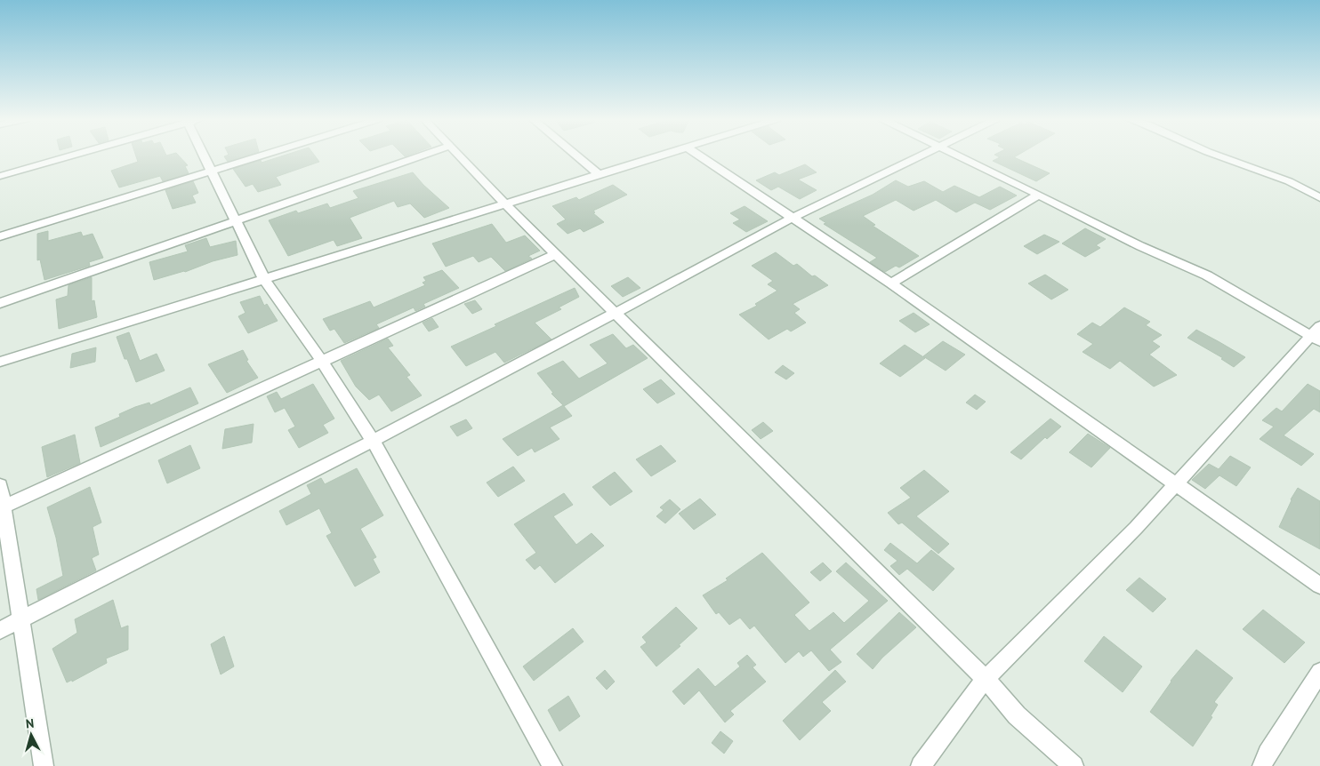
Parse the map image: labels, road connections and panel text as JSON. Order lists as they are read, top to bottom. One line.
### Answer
{"north":"top"}
